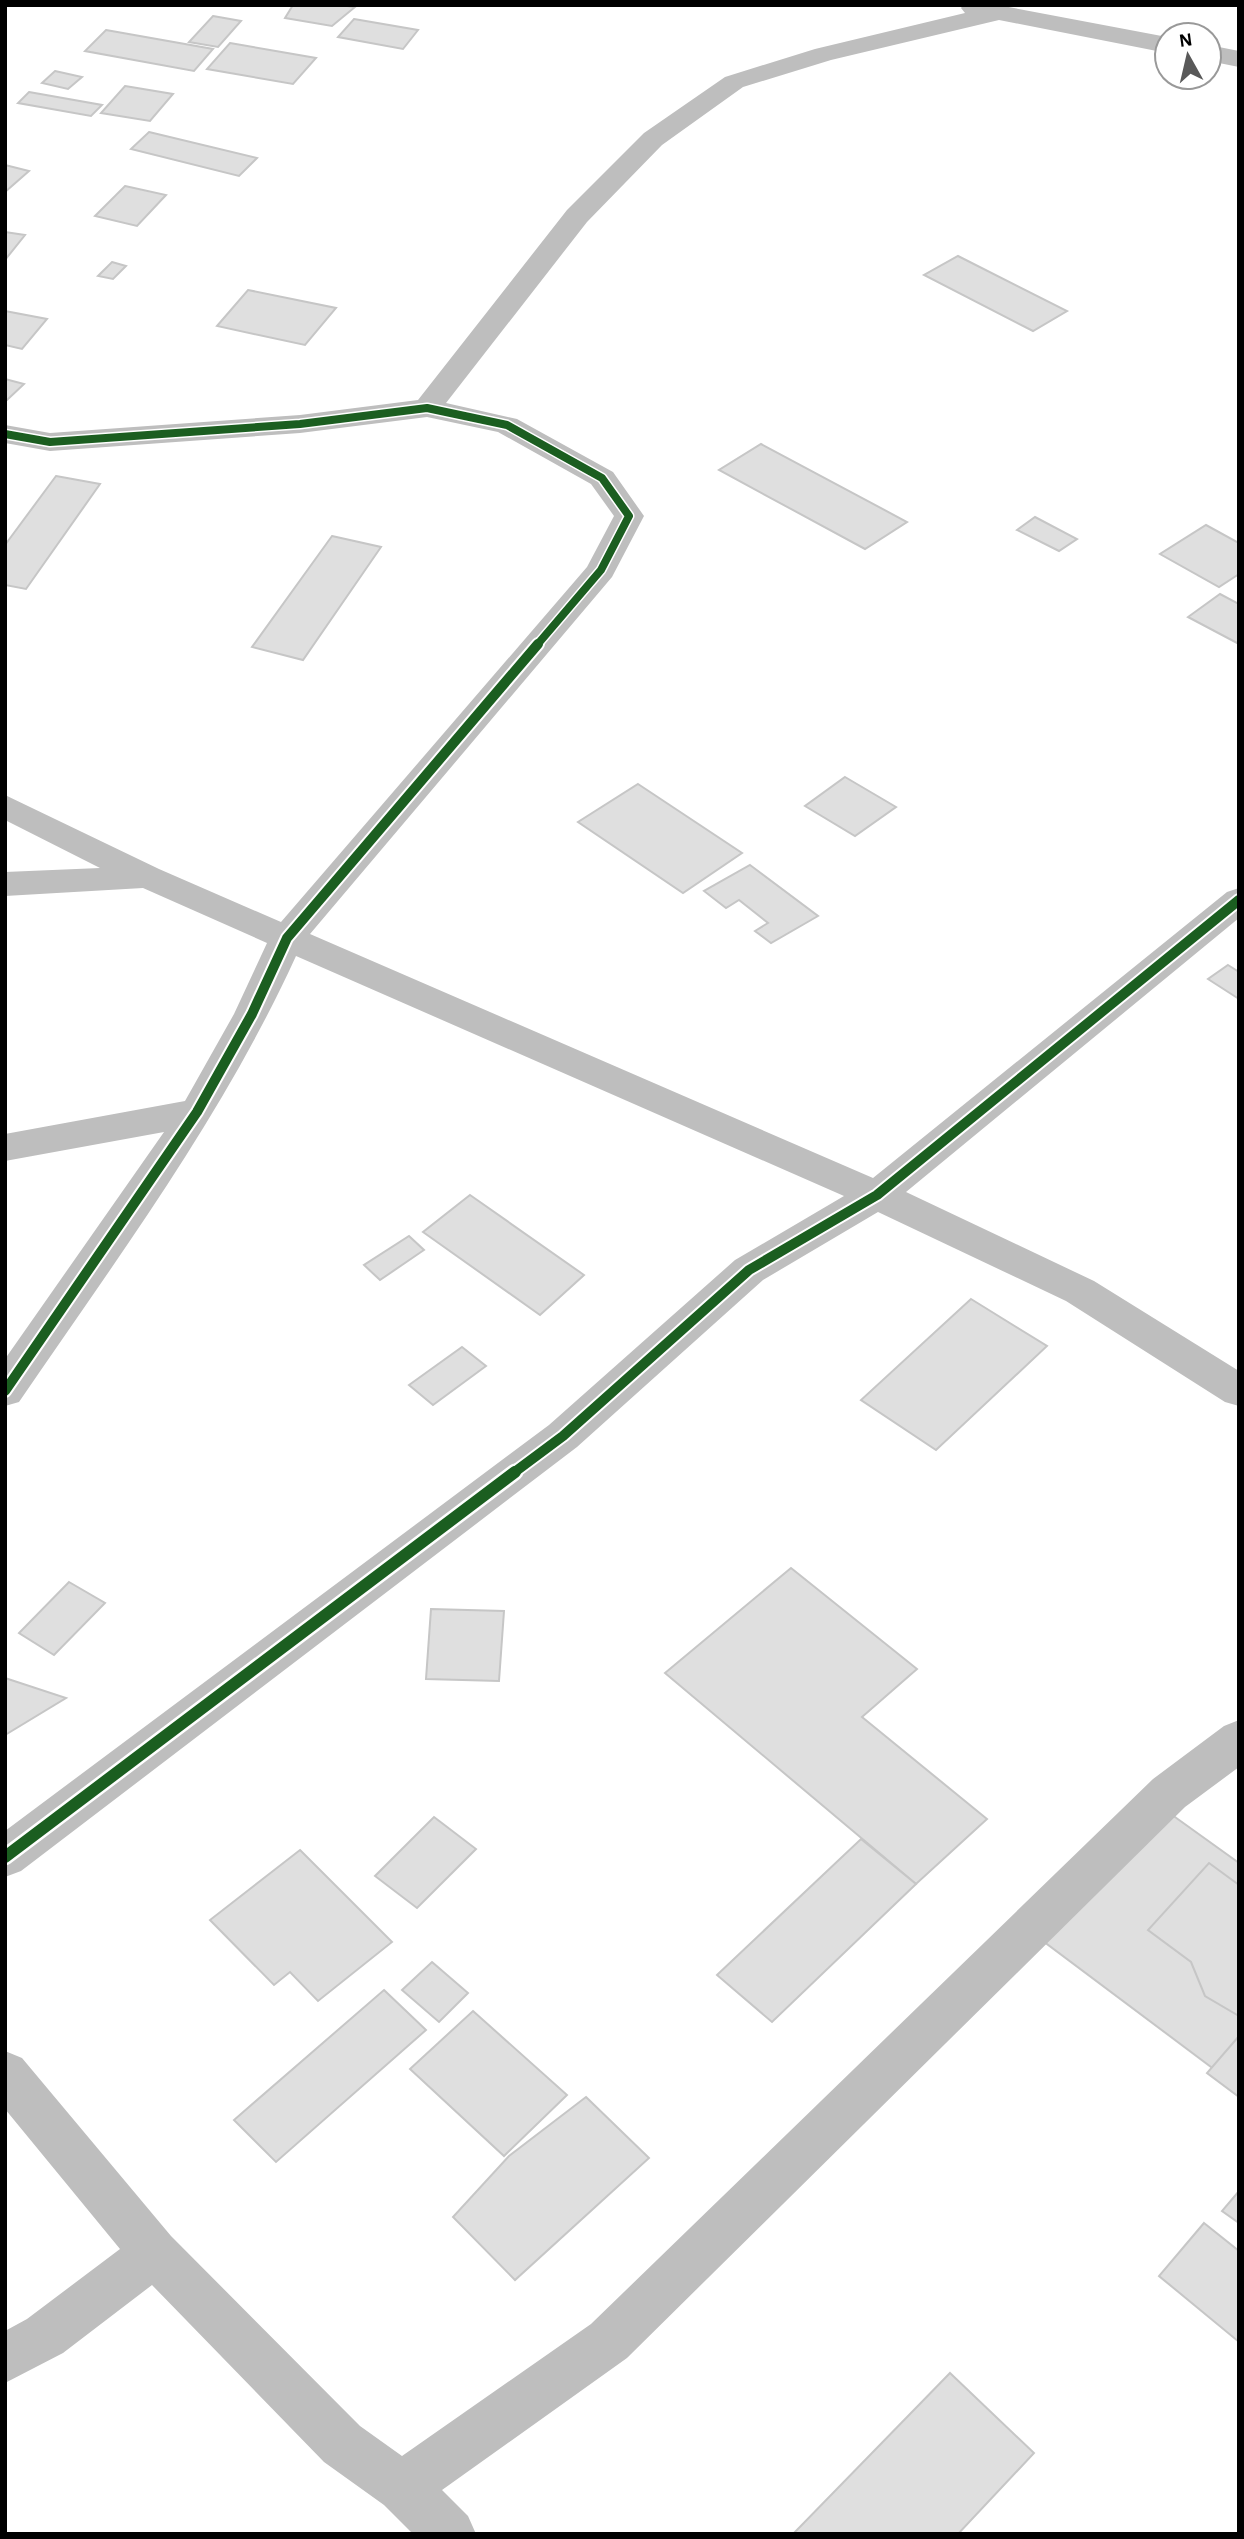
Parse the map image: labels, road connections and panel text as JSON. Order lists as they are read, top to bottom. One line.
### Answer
{"north":"top"}
